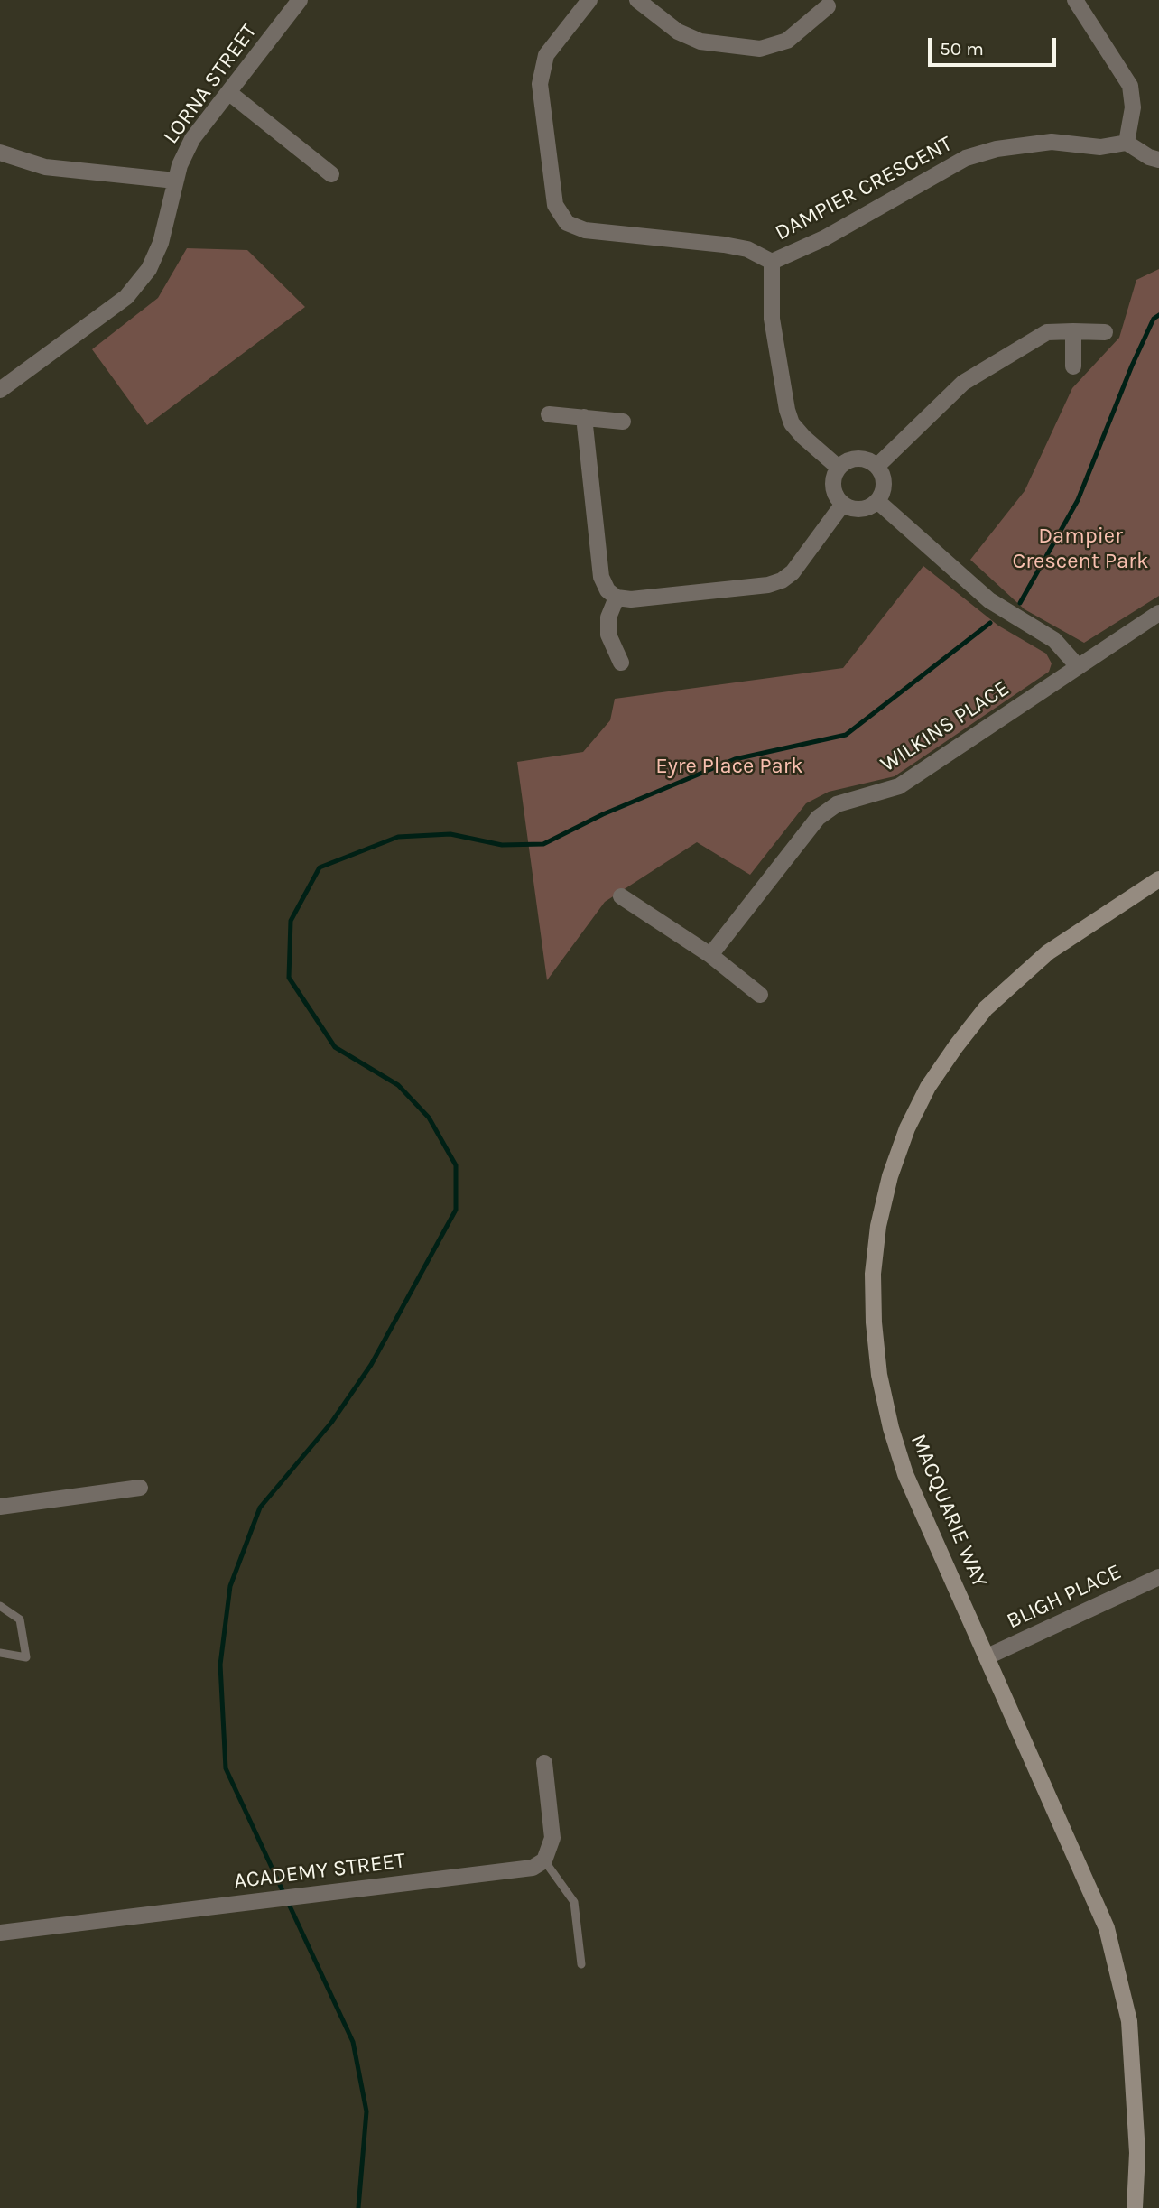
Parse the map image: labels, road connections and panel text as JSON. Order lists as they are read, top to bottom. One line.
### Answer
{"streets":{"street":["LORNA STREET","DAMPIER CRESCENT","WILKINS PLACE","MACQUARIE WAY","BLIGH PLACE","ACADEMY STREET"]},"crossings":[["MACQUARIE WAY","BLIGH PLACE"]],"parks":["Dampier Crescent Park","Eyre Place Park"],"scale_bar":"50 m"}
